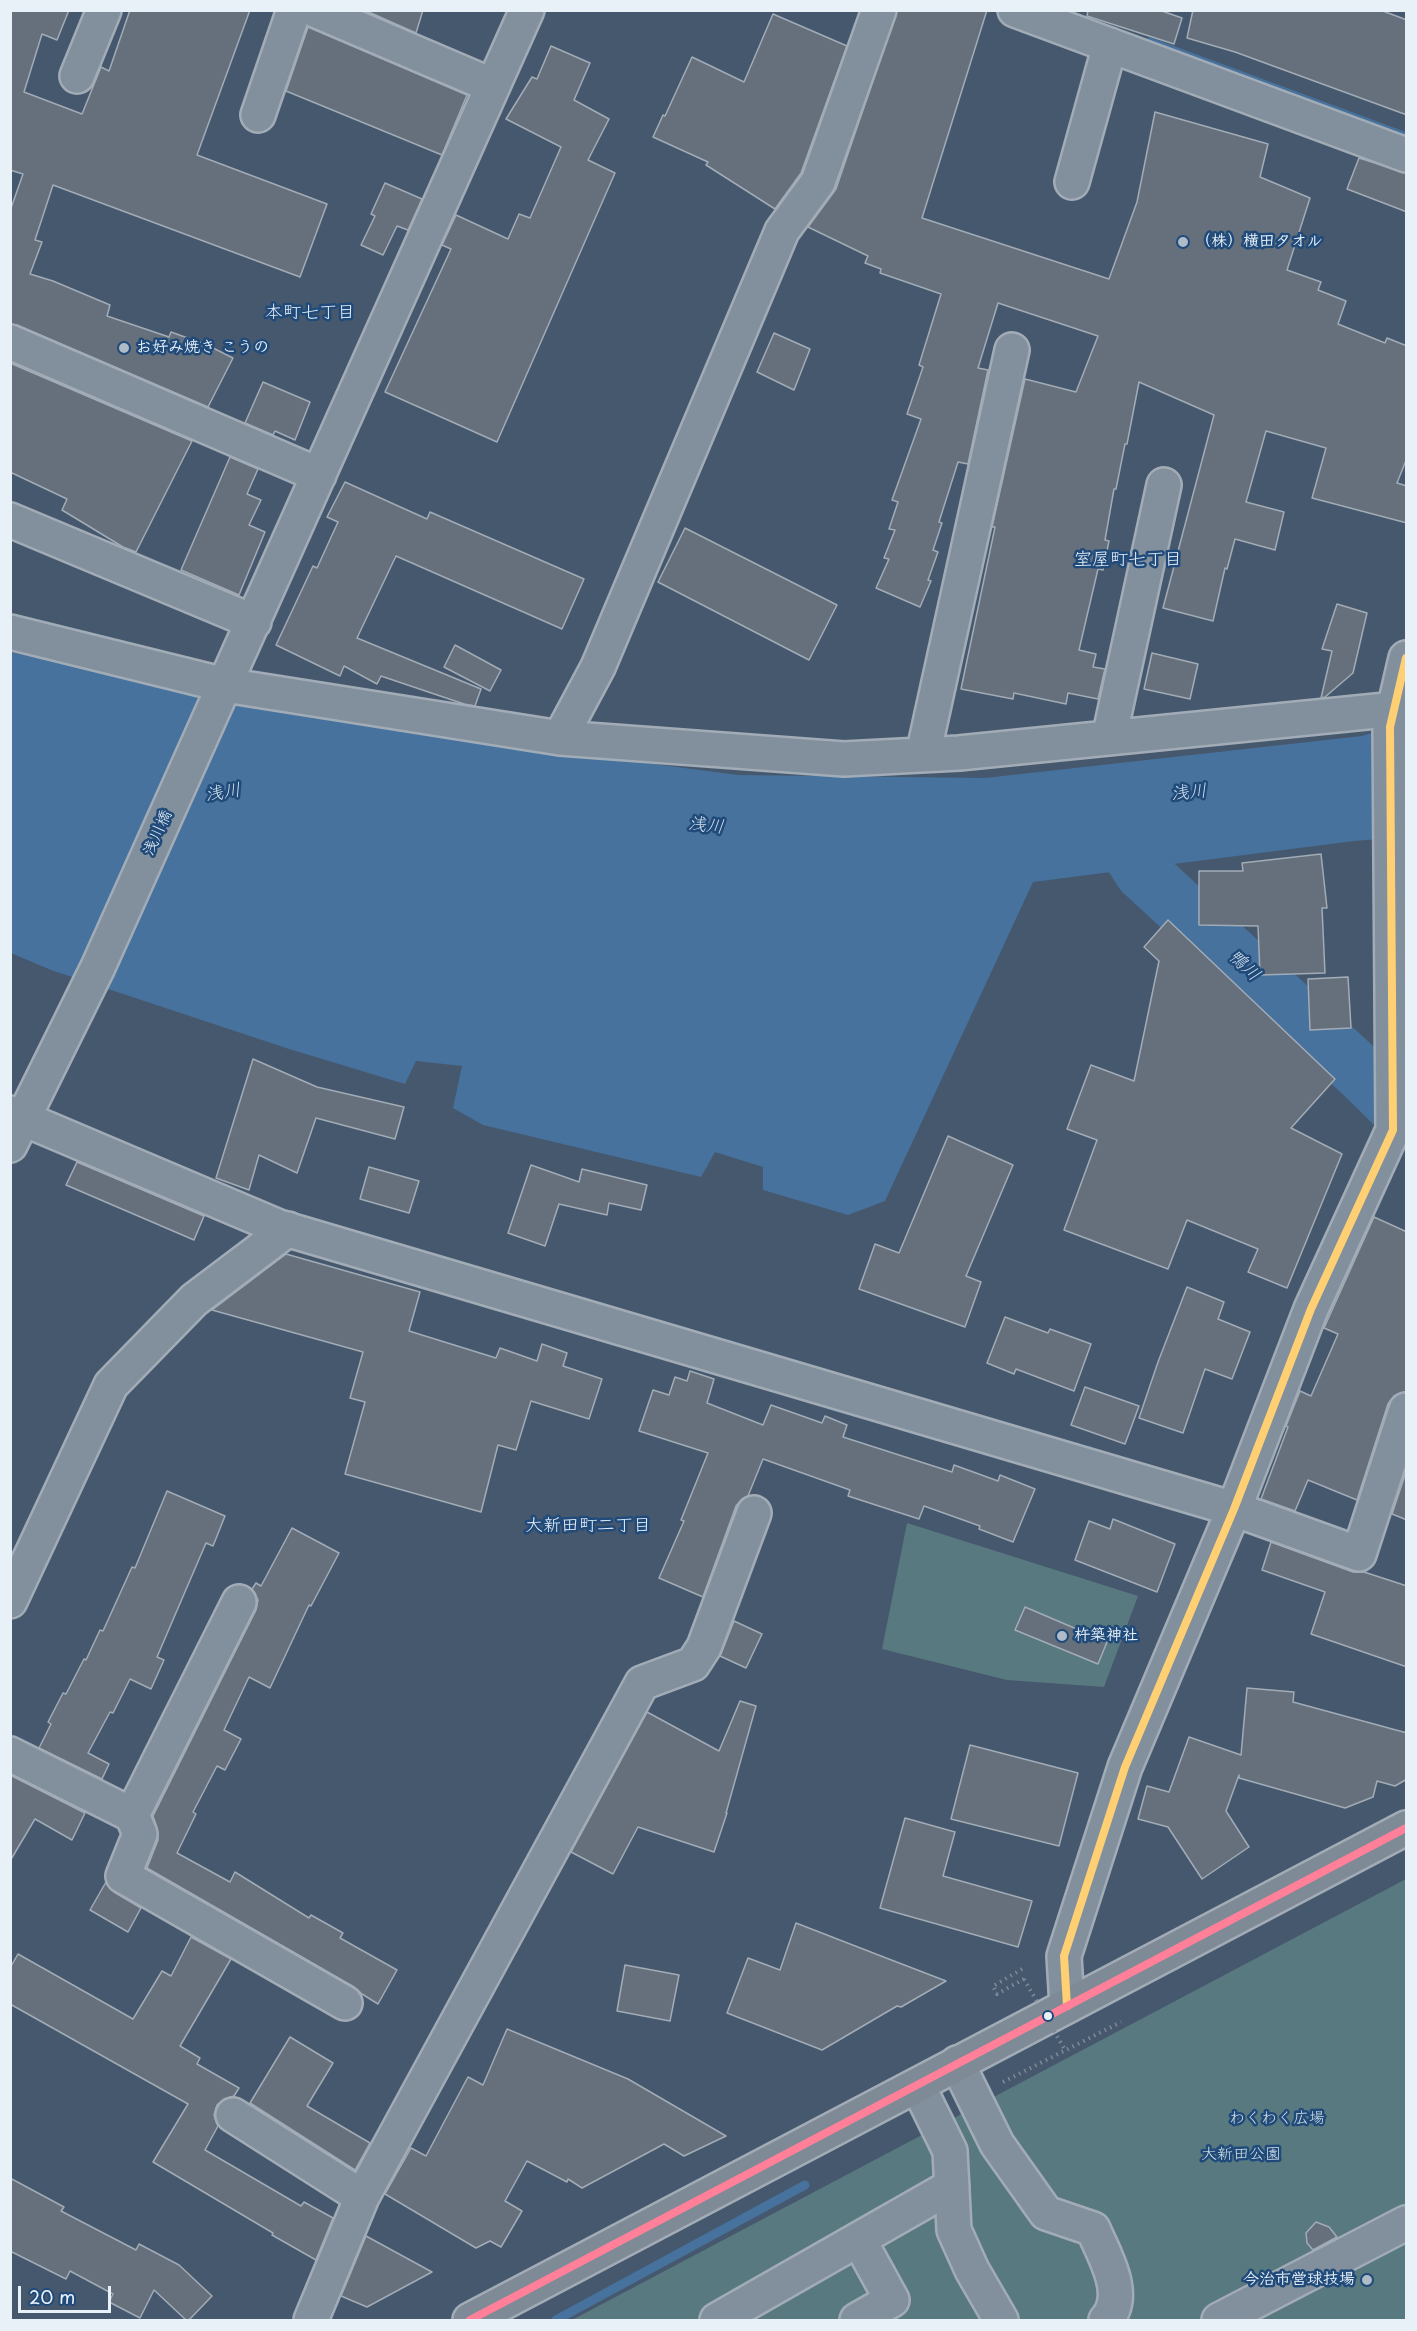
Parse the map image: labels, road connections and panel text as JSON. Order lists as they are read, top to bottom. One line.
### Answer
{"streets":{"street":["浅川橋"]},"districts":["本町七丁目","室屋町七丁目","大新田町二丁目"],"water":["浅川","鴨川"],"parks":["わくわく広場","大新田公園"],"places":["（株）横田タオル","お好み焼き こうの","杵築神社","今治市営球技場"],"scale_bar":"20 m"}
